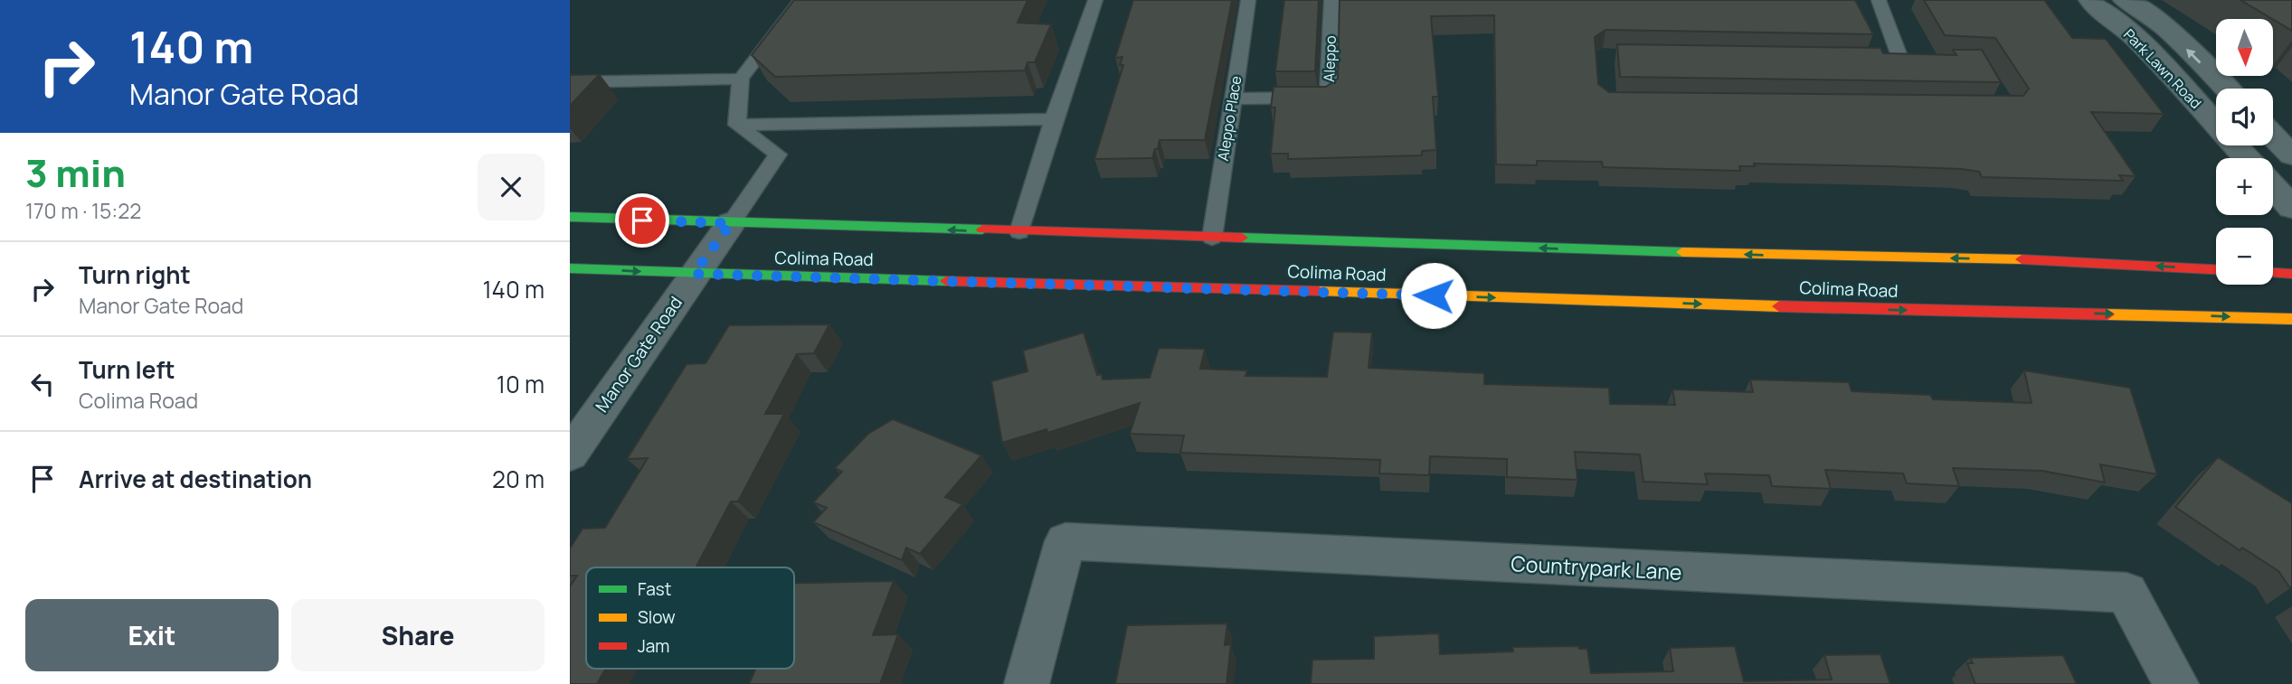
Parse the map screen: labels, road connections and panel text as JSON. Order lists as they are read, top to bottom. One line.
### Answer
{"streets":{"main road":["Colima Road"],"street":["Park Lawn Road","Manor Gate Road","Countrypark Lane"],"lane":["Aleppo","Aleppo Place"]},"crossings":[["Aleppo","Aleppo Place"],["Aleppo Place","Colima Road"],["Colima Road","Manor Gate Road"]],"legend":["Fast","Slow","Jam"],"north":"bottom","page":{"turn":["140 m","Manor Gate Road"],"map_buttons":["+","−"],"heading":["3 min","170 m · 15:22"],"list":[{"name":"Turn right","note":"Manor Gate Road","value":"140 m"},{"name":"Turn left","note":"Colima Road","value":"10 m"},{"name":"Arrive at destination","value":"20 m"}],"buttons":["Exit","Share"]}}
